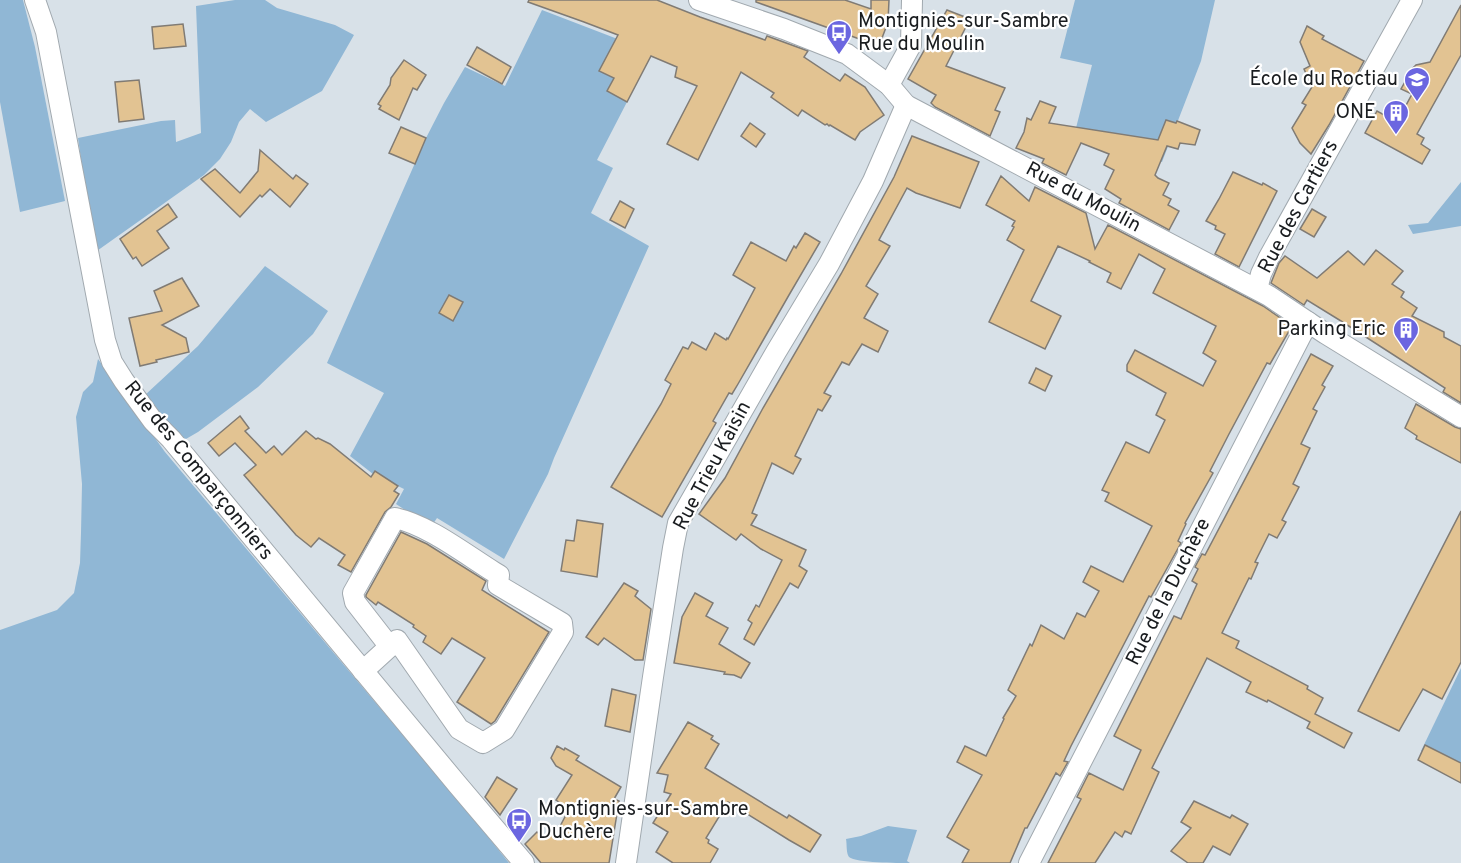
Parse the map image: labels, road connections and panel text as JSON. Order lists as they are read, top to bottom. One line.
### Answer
{"streets":{"street":["Rue du Moulin","Rue des Cartiers","Rue Trieu Kaisin","Rue des Comparçonniers","Rue de la Duchère"]},"crossings":[["Rue du Moulin","Rue des Cartiers"],["Rue du Moulin","Rue Trieu Kaisin"],["Rue du Moulin","Rue de la Duchère"]],"places":{"bus stop":["Montignies-sur-Sambre Rue du Moulin","Montignies-sur-Sambre Duchère"],"school or university":["École du Roctiau"],"building":["ONE","Parking Eric"]}}
